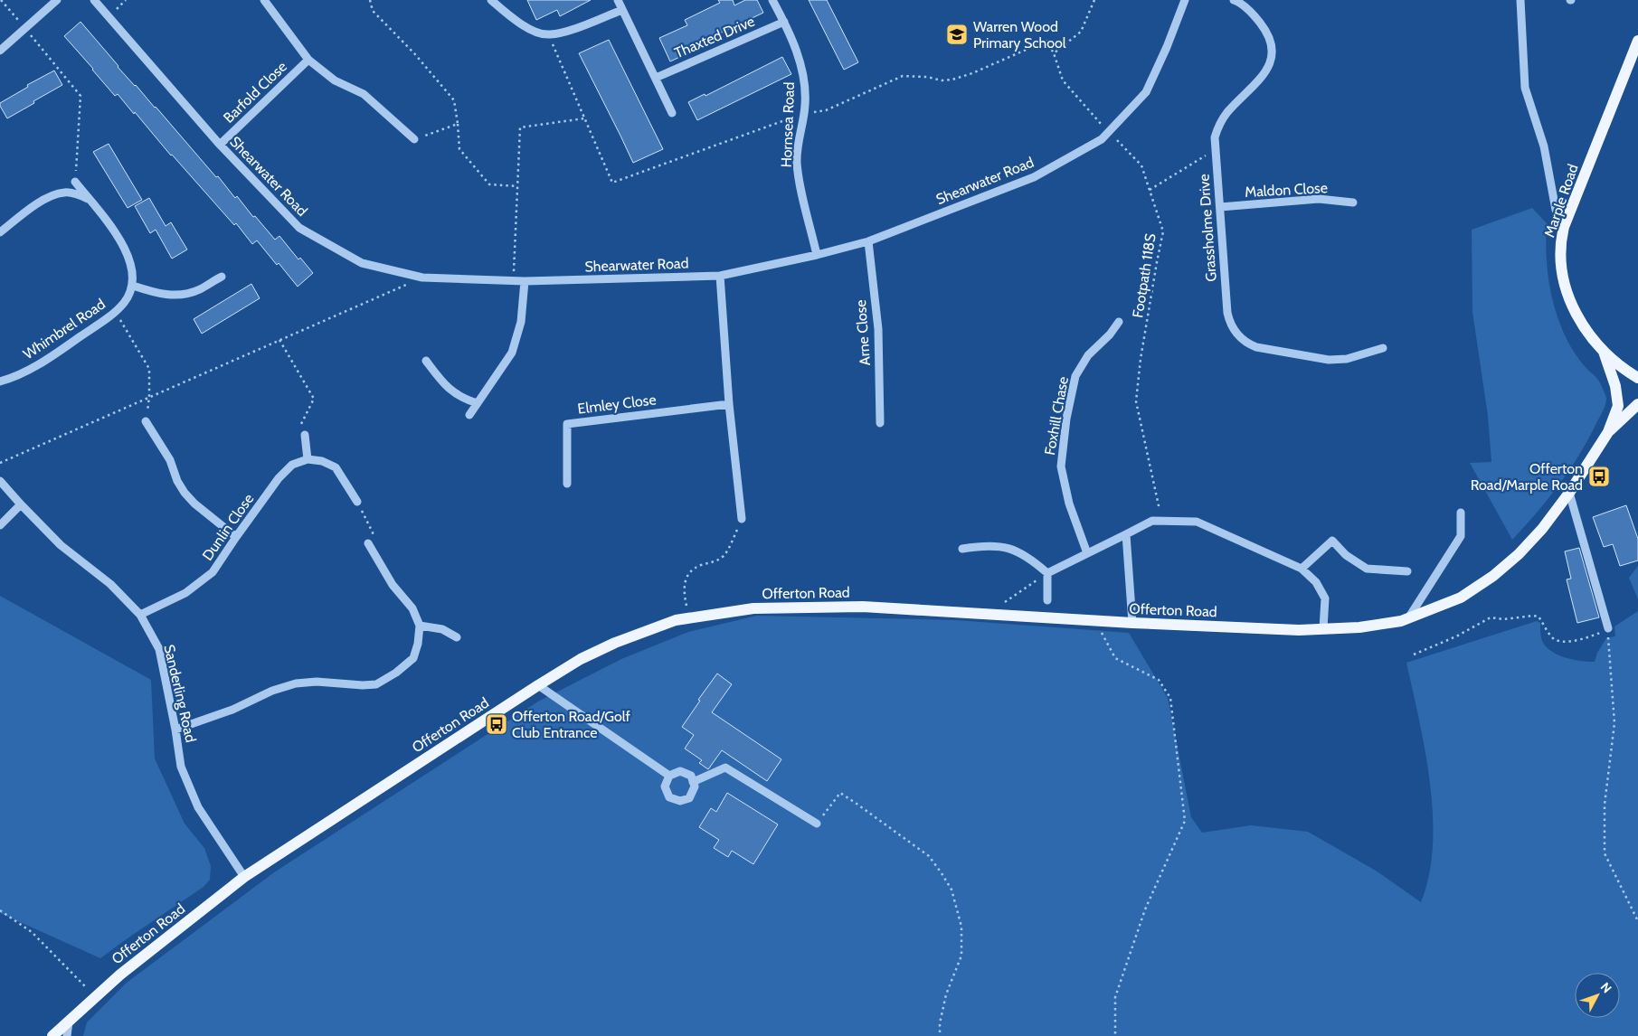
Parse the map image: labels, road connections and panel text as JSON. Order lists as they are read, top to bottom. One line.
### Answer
{"streets":{"main road":["Marple Road","Offerton Road"],"street":["Thaxted Drive","Barfold Close","Hornsea Road","Shearwater Road","Maldon Close","Grassholme Drive","Whimbrel Road","Arne Close","Elmley Close","Foxhill Chase","Dunlin Close","Sanderling Road"],"path":["Footpath 118S"]},"crossings":[["Thaxted Drive","Hornsea Road"],["Barfold Close","Shearwater Road"],["Hornsea Road","Shearwater Road"],["Shearwater Road","Footpath 118S"],["Shearwater Road","Arne Close"],["Maldon Close","Grassholme Drive"],["Marple Road","Offerton Road"],["Dunlin Close","Sanderling Road"],["Offerton Road","Sanderling Road"]],"places":{"school or university":["Warren Wood Primary School"],"bus stop":["Offerton Road/Marple Road","Offerton Road/Golf Club Entrance"]},"north":"top right"}
